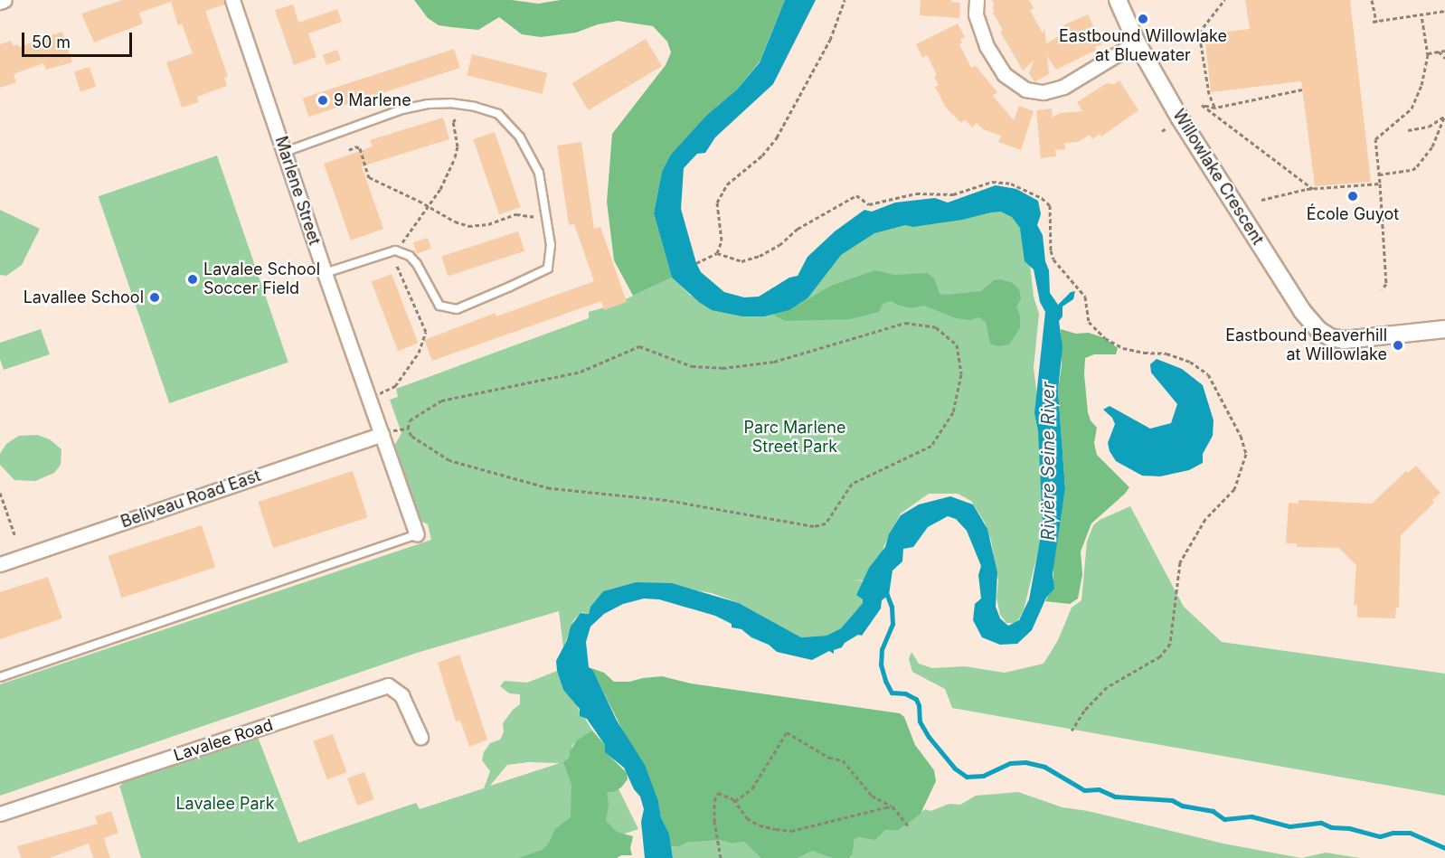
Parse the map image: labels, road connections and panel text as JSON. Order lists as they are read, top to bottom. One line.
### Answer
{"streets":{"street":["Willowlake Crescent","Marlene Street","Beliveau Road East","Lavalee Road"]},"crossings":[["Marlene Street","Beliveau Road East"]],"water":["Rivière Seine River"],"parks":["Parc Marlene Street Park","Lavalee Park"],"places":["Eastbound Willowlake at Bluewater","9 Marlene","École Guyot","Lavalee School Soccer Field","Lavallee School","Eastbound Beaverhill at Willowlake"],"scale_bar":"50 m"}
